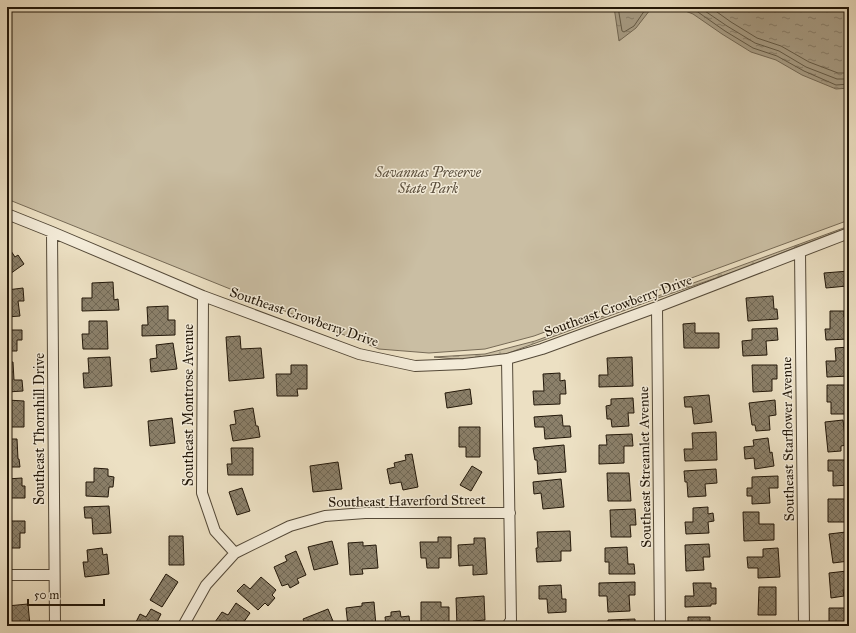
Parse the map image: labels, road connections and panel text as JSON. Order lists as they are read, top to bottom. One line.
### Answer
{"streets":{"street":["Southeast Crowberry Drive","Southeast Montrose Avenue","Southeast Thornhill Drive","Southeast Starflower Avenue","Southeast Streamlet Avenue","Southeast Haverford Street"]},"crossings":[["Southeast Crowberry Drive","Southeast Montrose Avenue"],["Southeast Crowberry Drive","Southeast Thornhill Drive"],["Southeast Crowberry Drive","Southeast Starflower Avenue"],["Southeast Crowberry Drive","Southeast Streamlet Avenue"],["Southeast Montrose Avenue","Southeast Haverford Street"]],"parks":["Savannas Preserve State Park"],"scale_bar":"50 m"}
